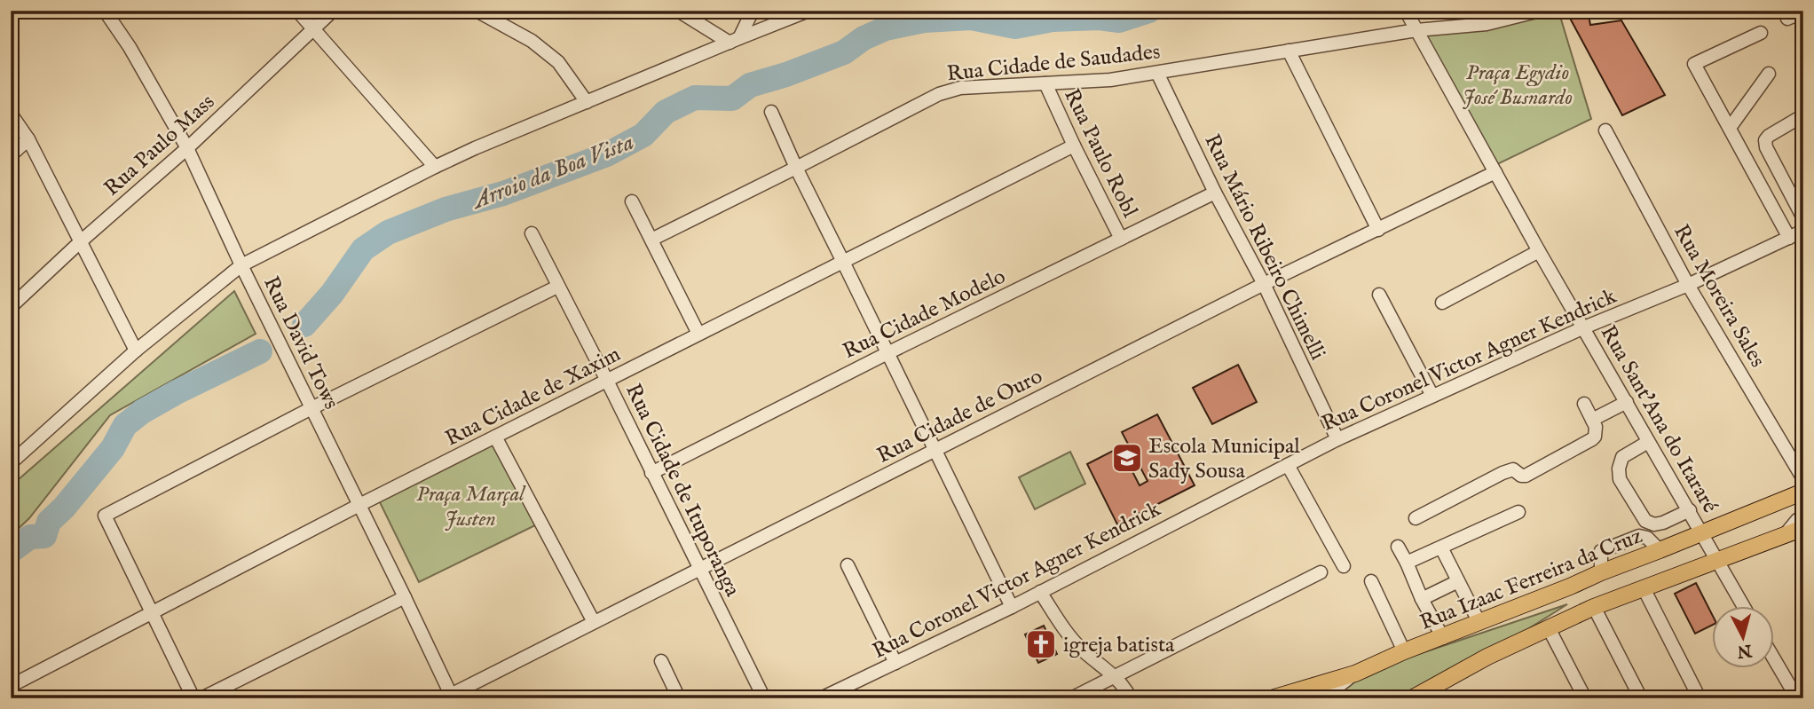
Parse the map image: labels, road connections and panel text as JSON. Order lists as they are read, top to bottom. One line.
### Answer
{"streets":{"main road":["Rua Izaac Ferreira da Cruz"],"street":["Rua Cidade de Saudades","Rua Paulo Mass","Rua Paulo Robl","Rua Mário Ribeiro Chimelli","Rua Moreira Sales","Rua Cidade Modelo","Rua David Tows","Rua Coronel Victor Agner Kendrick","Rua Cidade de Xaxim","Rua Cidade de Ouro","Rua Sant'Ana do Itararé","Rua Cidade de Ituporanga"]},"crossings":[["Rua Cidade de Saudades","Rua Paulo Robl"],["Rua Cidade de Saudades","Rua Mário Ribeiro Chimelli"],["Rua Cidade de Saudades","Rua Sant'Ana do Itararé"],["Rua Paulo Mass","Rua David Tows"],["Rua Paulo Robl","Rua Cidade Modelo"],["Rua Paulo Robl","Rua Cidade de Xaxim"],["Rua Mário Ribeiro Chimelli","Rua Cidade Modelo"],["Rua Mário Ribeiro Chimelli","Rua Coronel Victor Agner Kendrick"],["Rua Mário Ribeiro Chimelli","Rua Cidade de Ouro"],["Rua Moreira Sales","Rua Coronel Victor Agner Kendrick"],["Rua Cidade Modelo","Rua Cidade de Ituporanga"],["Rua David Tows","Rua Cidade de Xaxim"],["Rua David Tows","Rua Cidade de Ouro"],["Rua Coronel Victor Agner Kendrick","Rua Sant'Ana do Itararé"],["Rua Cidade de Xaxim","Rua Cidade de Ituporanga"],["Rua Cidade de Ouro","Rua Sant'Ana do Itararé"],["Rua Cidade de Ouro","Rua Cidade de Ituporanga"],["Rua Sant'Ana do Itararé","Rua Izaac Ferreira da Cruz"]],"water":["Arroio da Boa Vista"],"parks":["Praça Egydio José Busnardo","Praça Marçal Justen"],"places":{"school or university":["Escola Municipal Sady Sousa"],"church":["igreja batista"]},"north":"bottom"}
